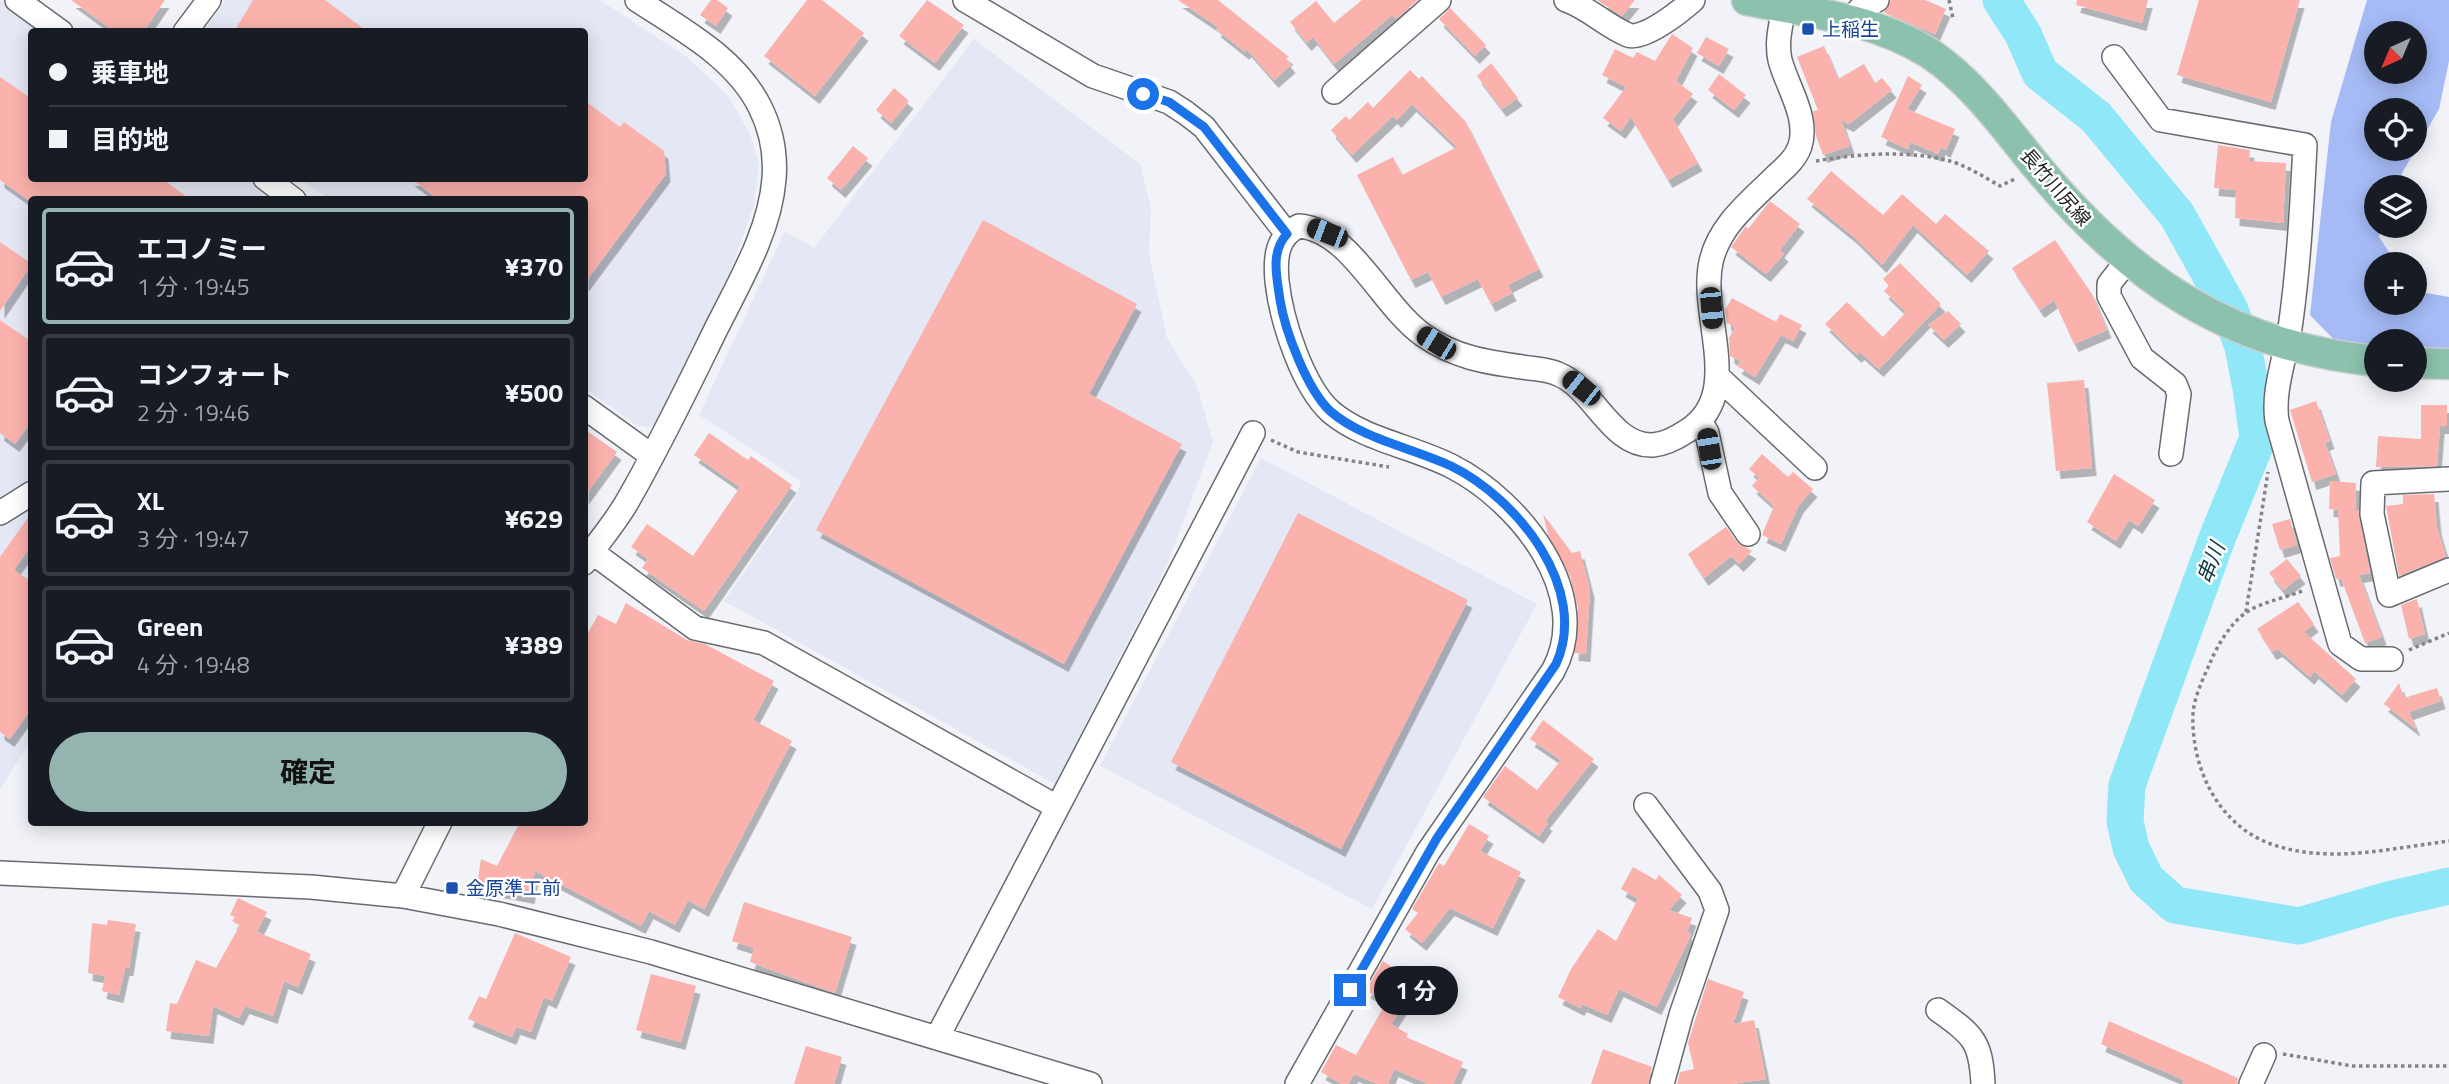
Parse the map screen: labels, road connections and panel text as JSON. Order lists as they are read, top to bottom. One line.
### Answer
{"streets":{"main road":["長竹川尻線"]},"water":["串川"],"places":{"transit":["上稲生","金原準工前"]},"north":"bottom left","page":{"map_buttons":["+","−"],"banner":["乗車地","目的地"],"list":[{"name":"エコノミー","note":"1 分 · 19:45","value":"¥370"},{"name":"コンフォート","note":"2 分 · 19:46","value":"¥500"},{"name":"XL","note":"3 分 · 19:47","value":"¥629"},{"name":"Green","note":"4 分 · 19:48","value":"¥389"}],"buttons":"確定","bubble":"1 分"}}
